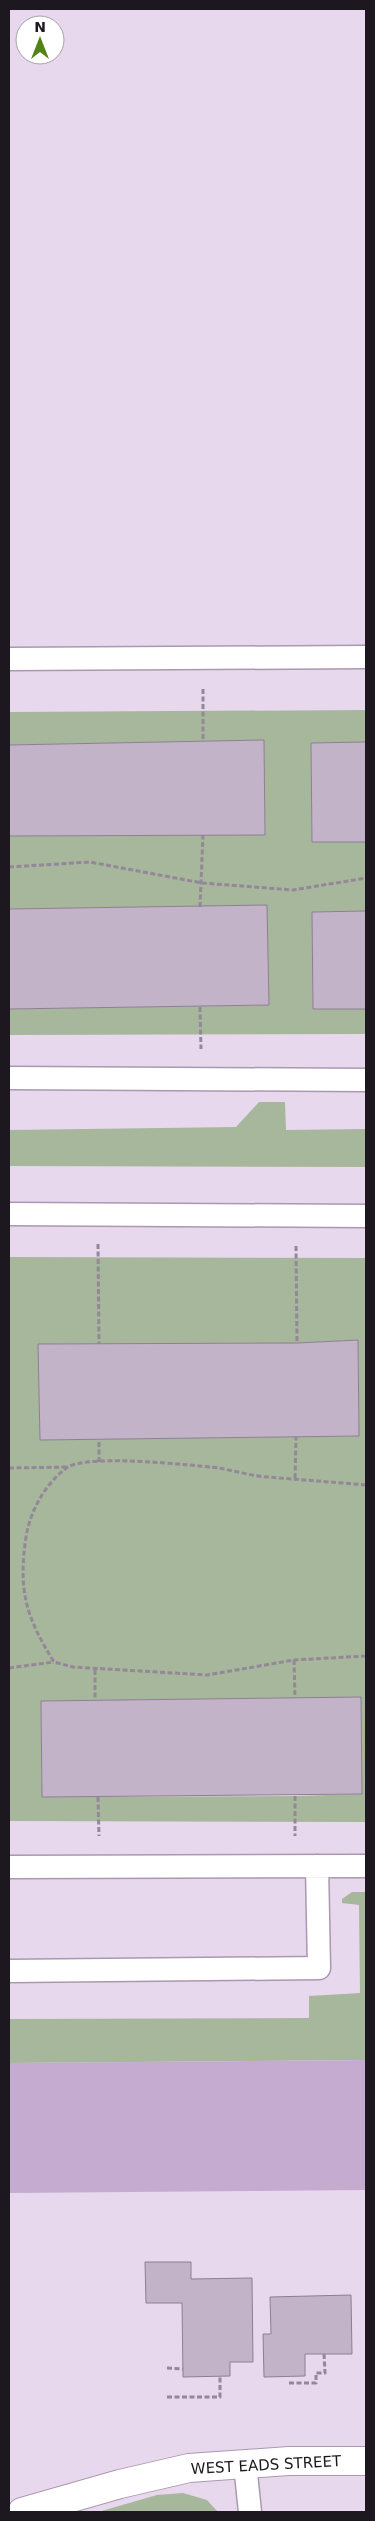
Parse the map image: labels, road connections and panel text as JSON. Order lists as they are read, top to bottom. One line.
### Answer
{"streets":{"street":["WEST EADS STREET"]},"north":"top"}
